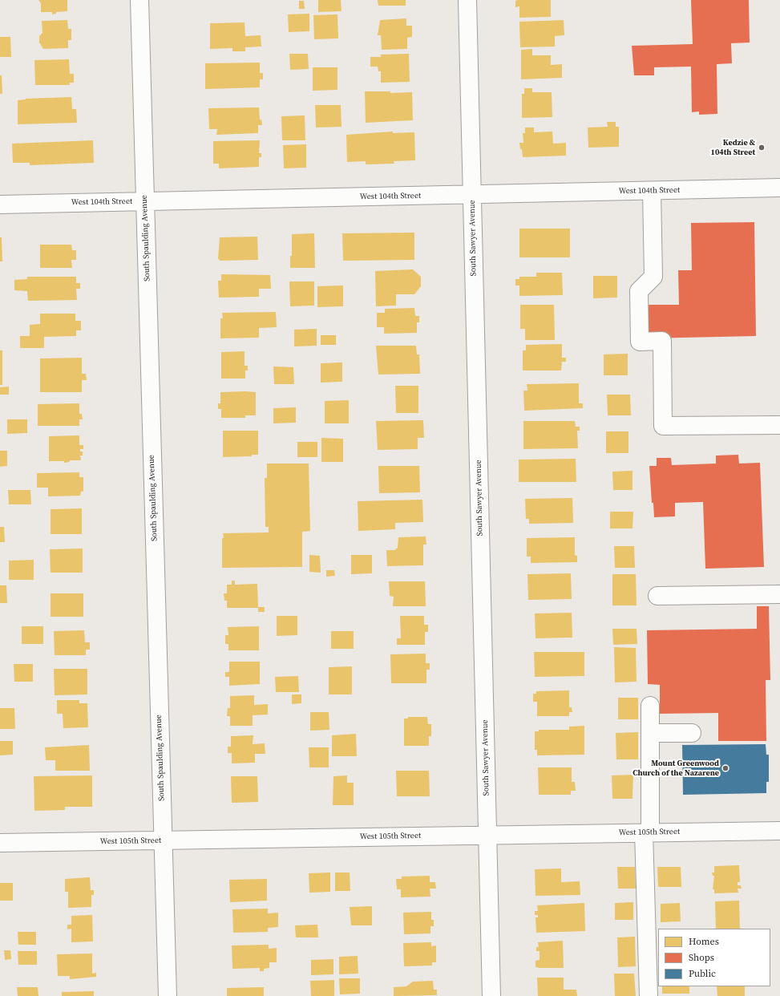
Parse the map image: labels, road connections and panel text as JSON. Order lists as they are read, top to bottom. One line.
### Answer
{"streets":{"street":["West 104th Street","South Spaulding Avenue","South Sawyer Avenue","West 105th Street"]},"crossings":[["West 104th Street","South Spaulding Avenue"],["West 104th Street","South Sawyer Avenue"],["South Spaulding Avenue","West 105th Street"],["South Sawyer Avenue","West 105th Street"]],"places":["Kedzie & 104th Street","Mount Greenwood Church of the Nazarene"],"legend":["Homes","Shops","Public"]}
